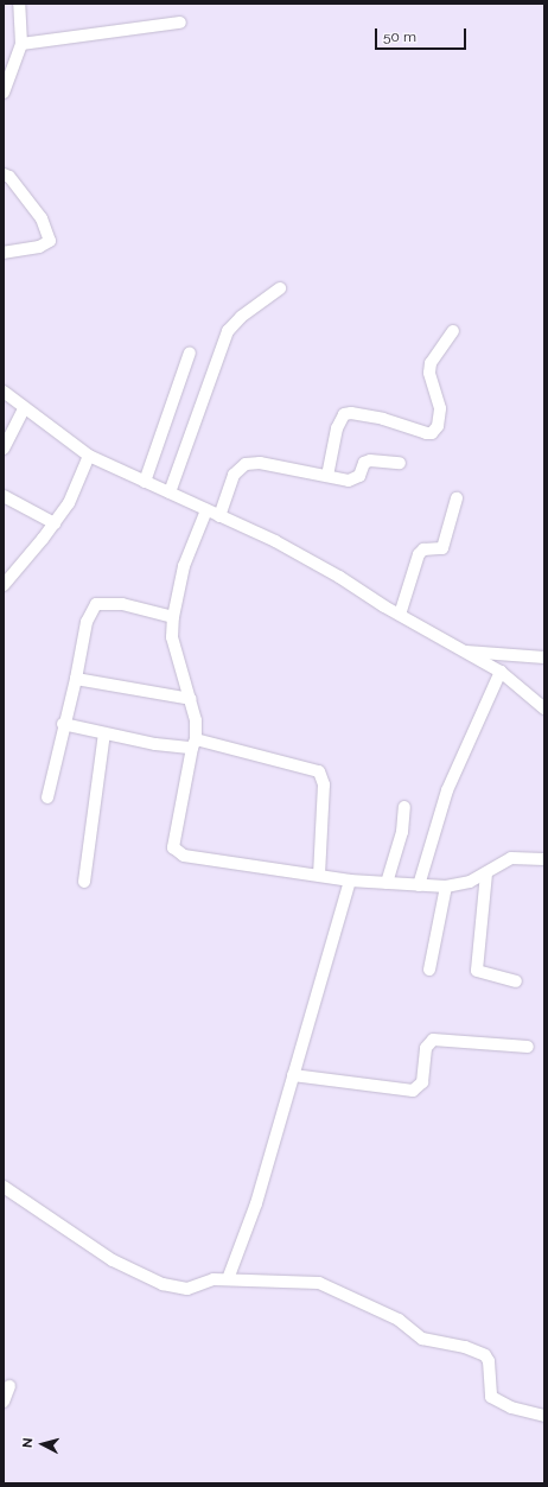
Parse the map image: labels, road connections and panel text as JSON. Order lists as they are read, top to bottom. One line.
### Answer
{"scale_bar":"50 m","north":"left"}
